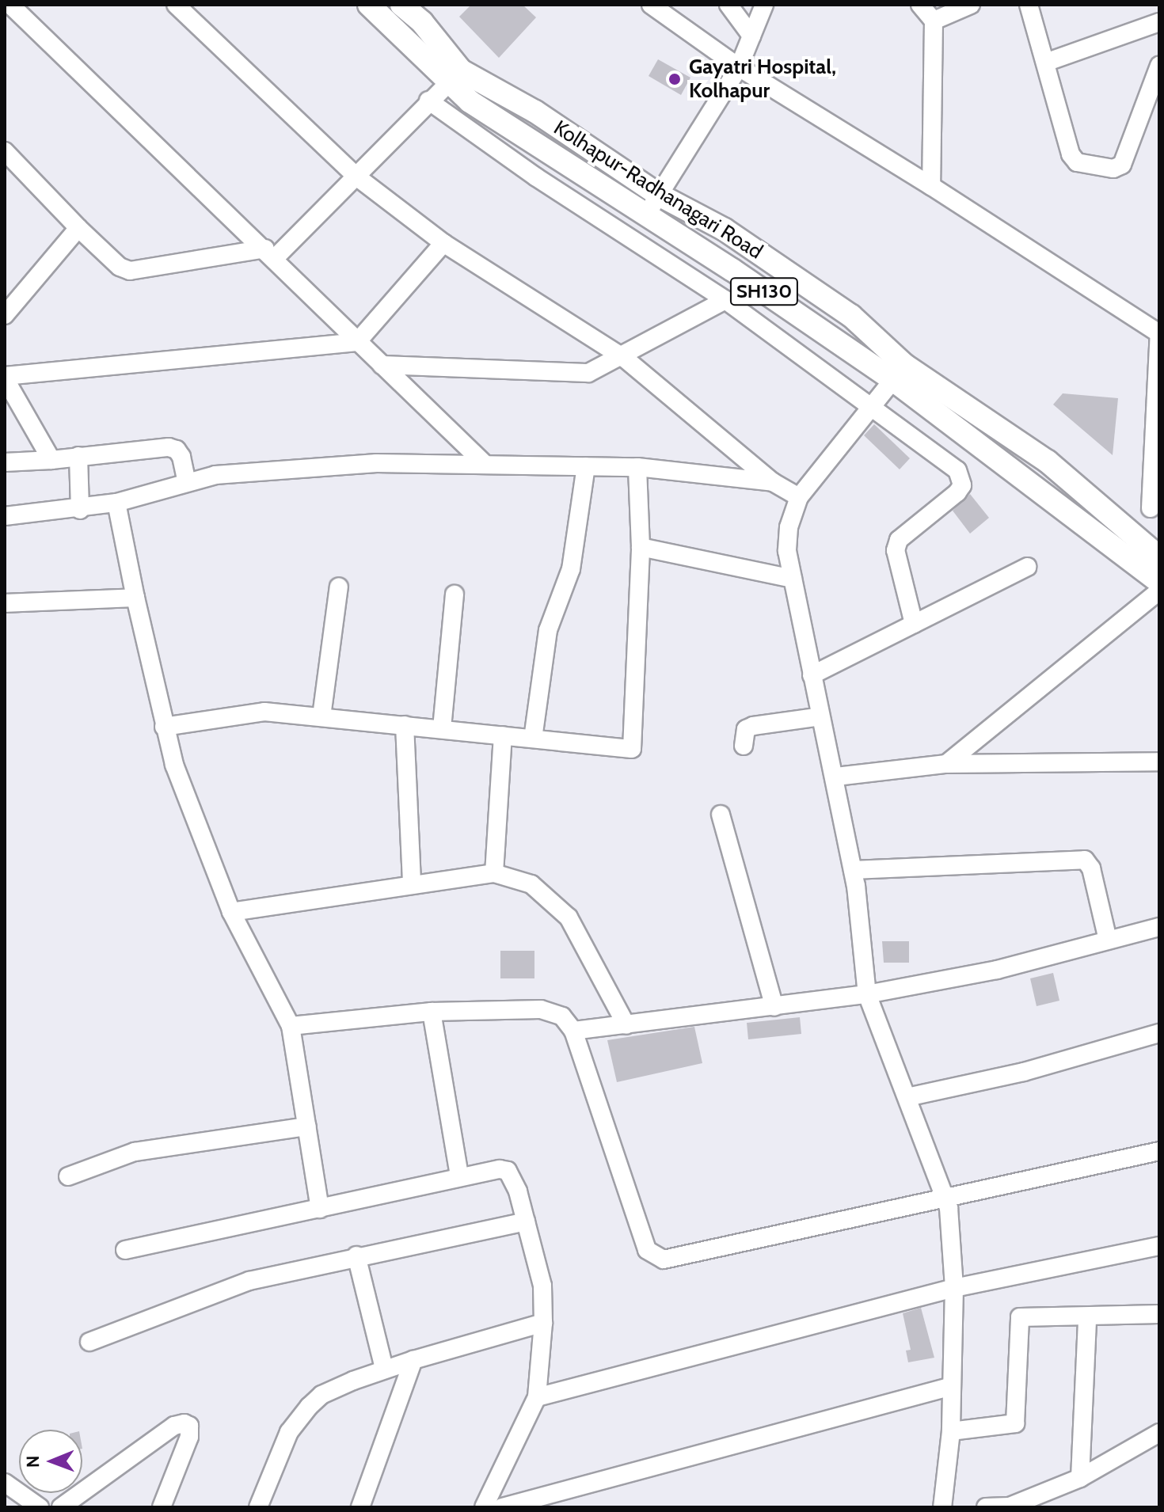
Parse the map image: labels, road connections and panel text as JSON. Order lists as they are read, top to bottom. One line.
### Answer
{"streets":{"main road":["Kolhapur-Radhanagari Road","SH130"]},"crossings":[["Kolhapur-Radhanagari Road","SH130"]],"places":["Gayatri Hospital, Kolhapur"],"north":"left"}
